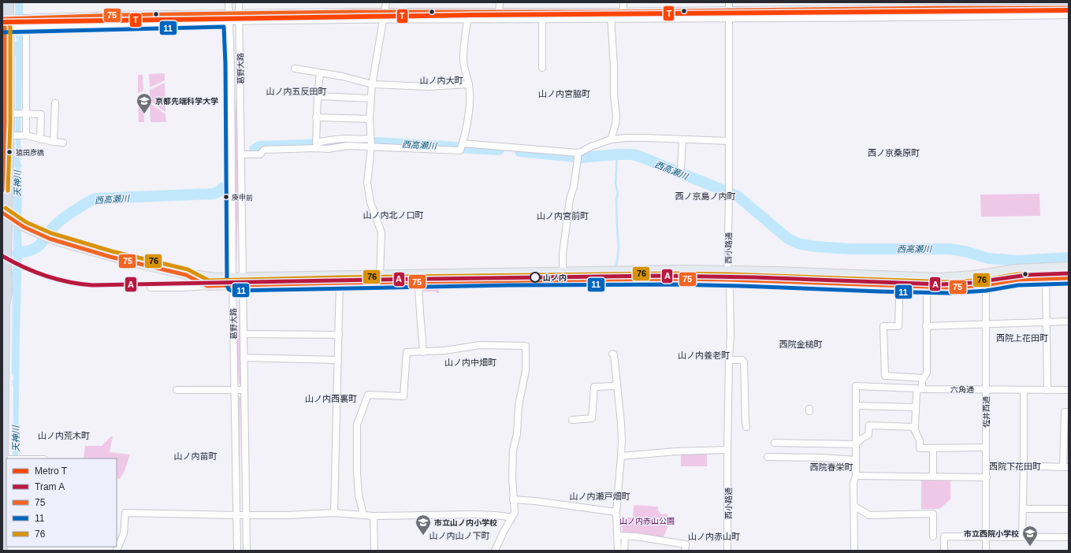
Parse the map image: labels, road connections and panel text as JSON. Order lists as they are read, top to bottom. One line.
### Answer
{"streets":{"street":["葛野大路","西小路通","六角通","佐井西通"]},"crossings":[["六角通","佐井西通"]],"districts":["山ノ内大町","山ノ内五反田町","山ノ内宮脇町","西ノ京桑原町","西ノ京島ノ内町","山ノ内北ノ口町","山ノ内宮前町","西院上花田町","西院金槌町","山ノ内養老町","山ノ内中畑町","山ノ内西裏町","山ノ内荒木町","山ノ内苗町","西院下花田町","西院春栄町","山ノ内瀬戸畑町","山ノ内山ノ下町","山ノ内赤山町"],"water":["西高瀬川","天神川"],"parks":["山ノ内赤山公園"],"places":{"school or university":["京都先端科学大学","市立山ノ内小学校","市立西院小学校"],"other":["猿田彦橋","庚申前","山ノ内"]},"lines":["transit line 75","metro line T","transit line 76","transit line 11","tram line A"],"legend":["Metro T","Tram A","75","11","76"]}
